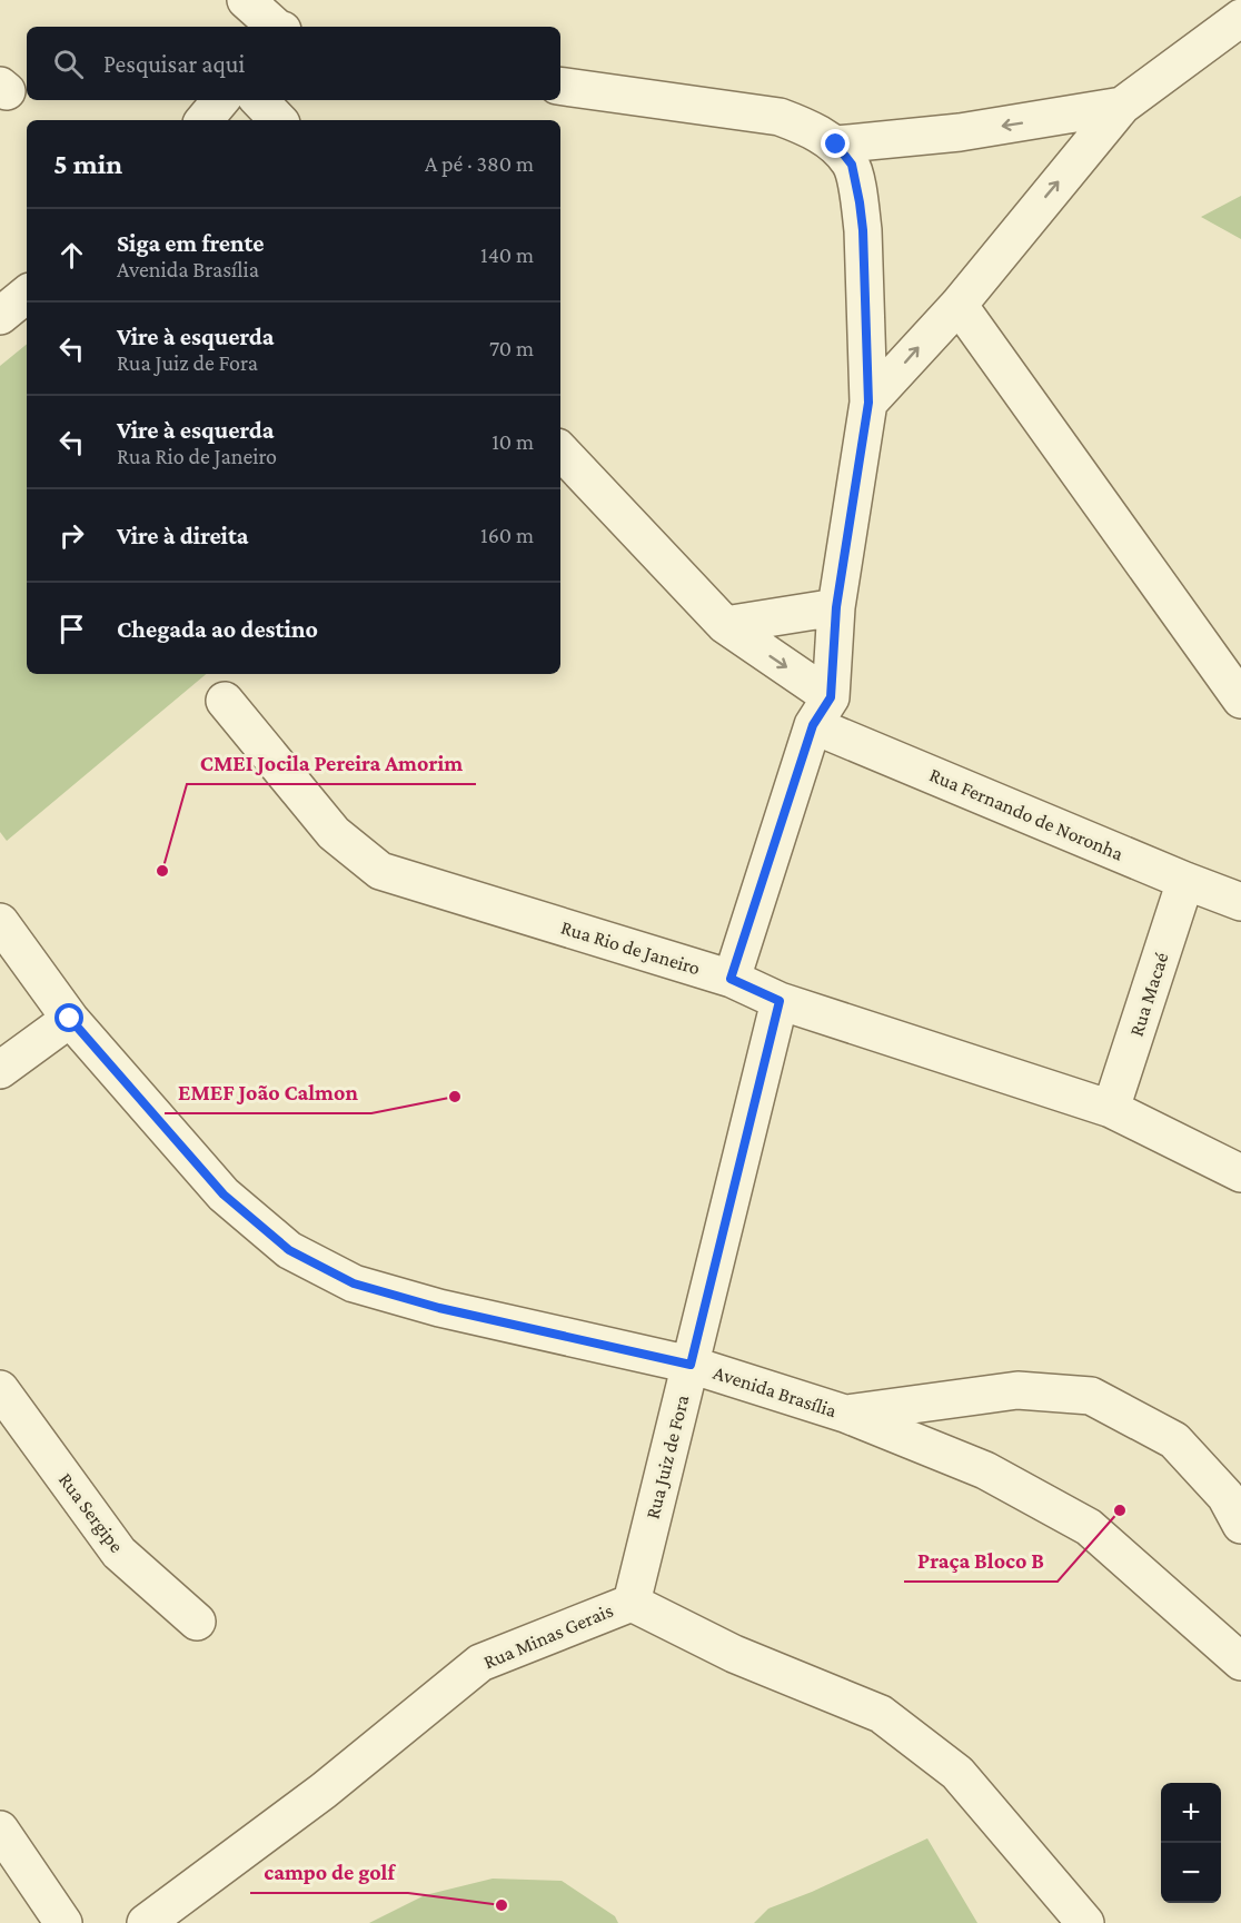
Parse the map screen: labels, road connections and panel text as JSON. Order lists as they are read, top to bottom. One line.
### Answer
{"streets":{"street":["Rua Fernando de Noronha","Rua Rio de Janeiro","Rua Macaé","Avenida Brasília","Rua Juiz de Fora","Rua Sergipe","Rua Minas Gerais"]},"crossings":[["Rua Fernando de Noronha","Rua Macaé"],["Rua Rio de Janeiro","Rua Macaé"],["Rua Rio de Janeiro","Rua Juiz de Fora"],["Avenida Brasília","Rua Juiz de Fora"],["Rua Juiz de Fora","Rua Minas Gerais"]],"places":["CMEI Jocila Pereira Amorim","EMEF João Calmon","Praça Bloco B","campo de golf"],"page":{"search":"Pesquisar aqui","heading":["5 min","A pé · 380 m"],"list":[["Siga em frente","Avenida Brasília","140 m"],["Vire à esquerda","Rua Juiz de Fora","70 m"],["Vire à esquerda","Rua Rio de Janeiro","10 m"],["Vire à direita","160 m"],"Chegada ao destino"],"map_buttons":["+","−"]}}
